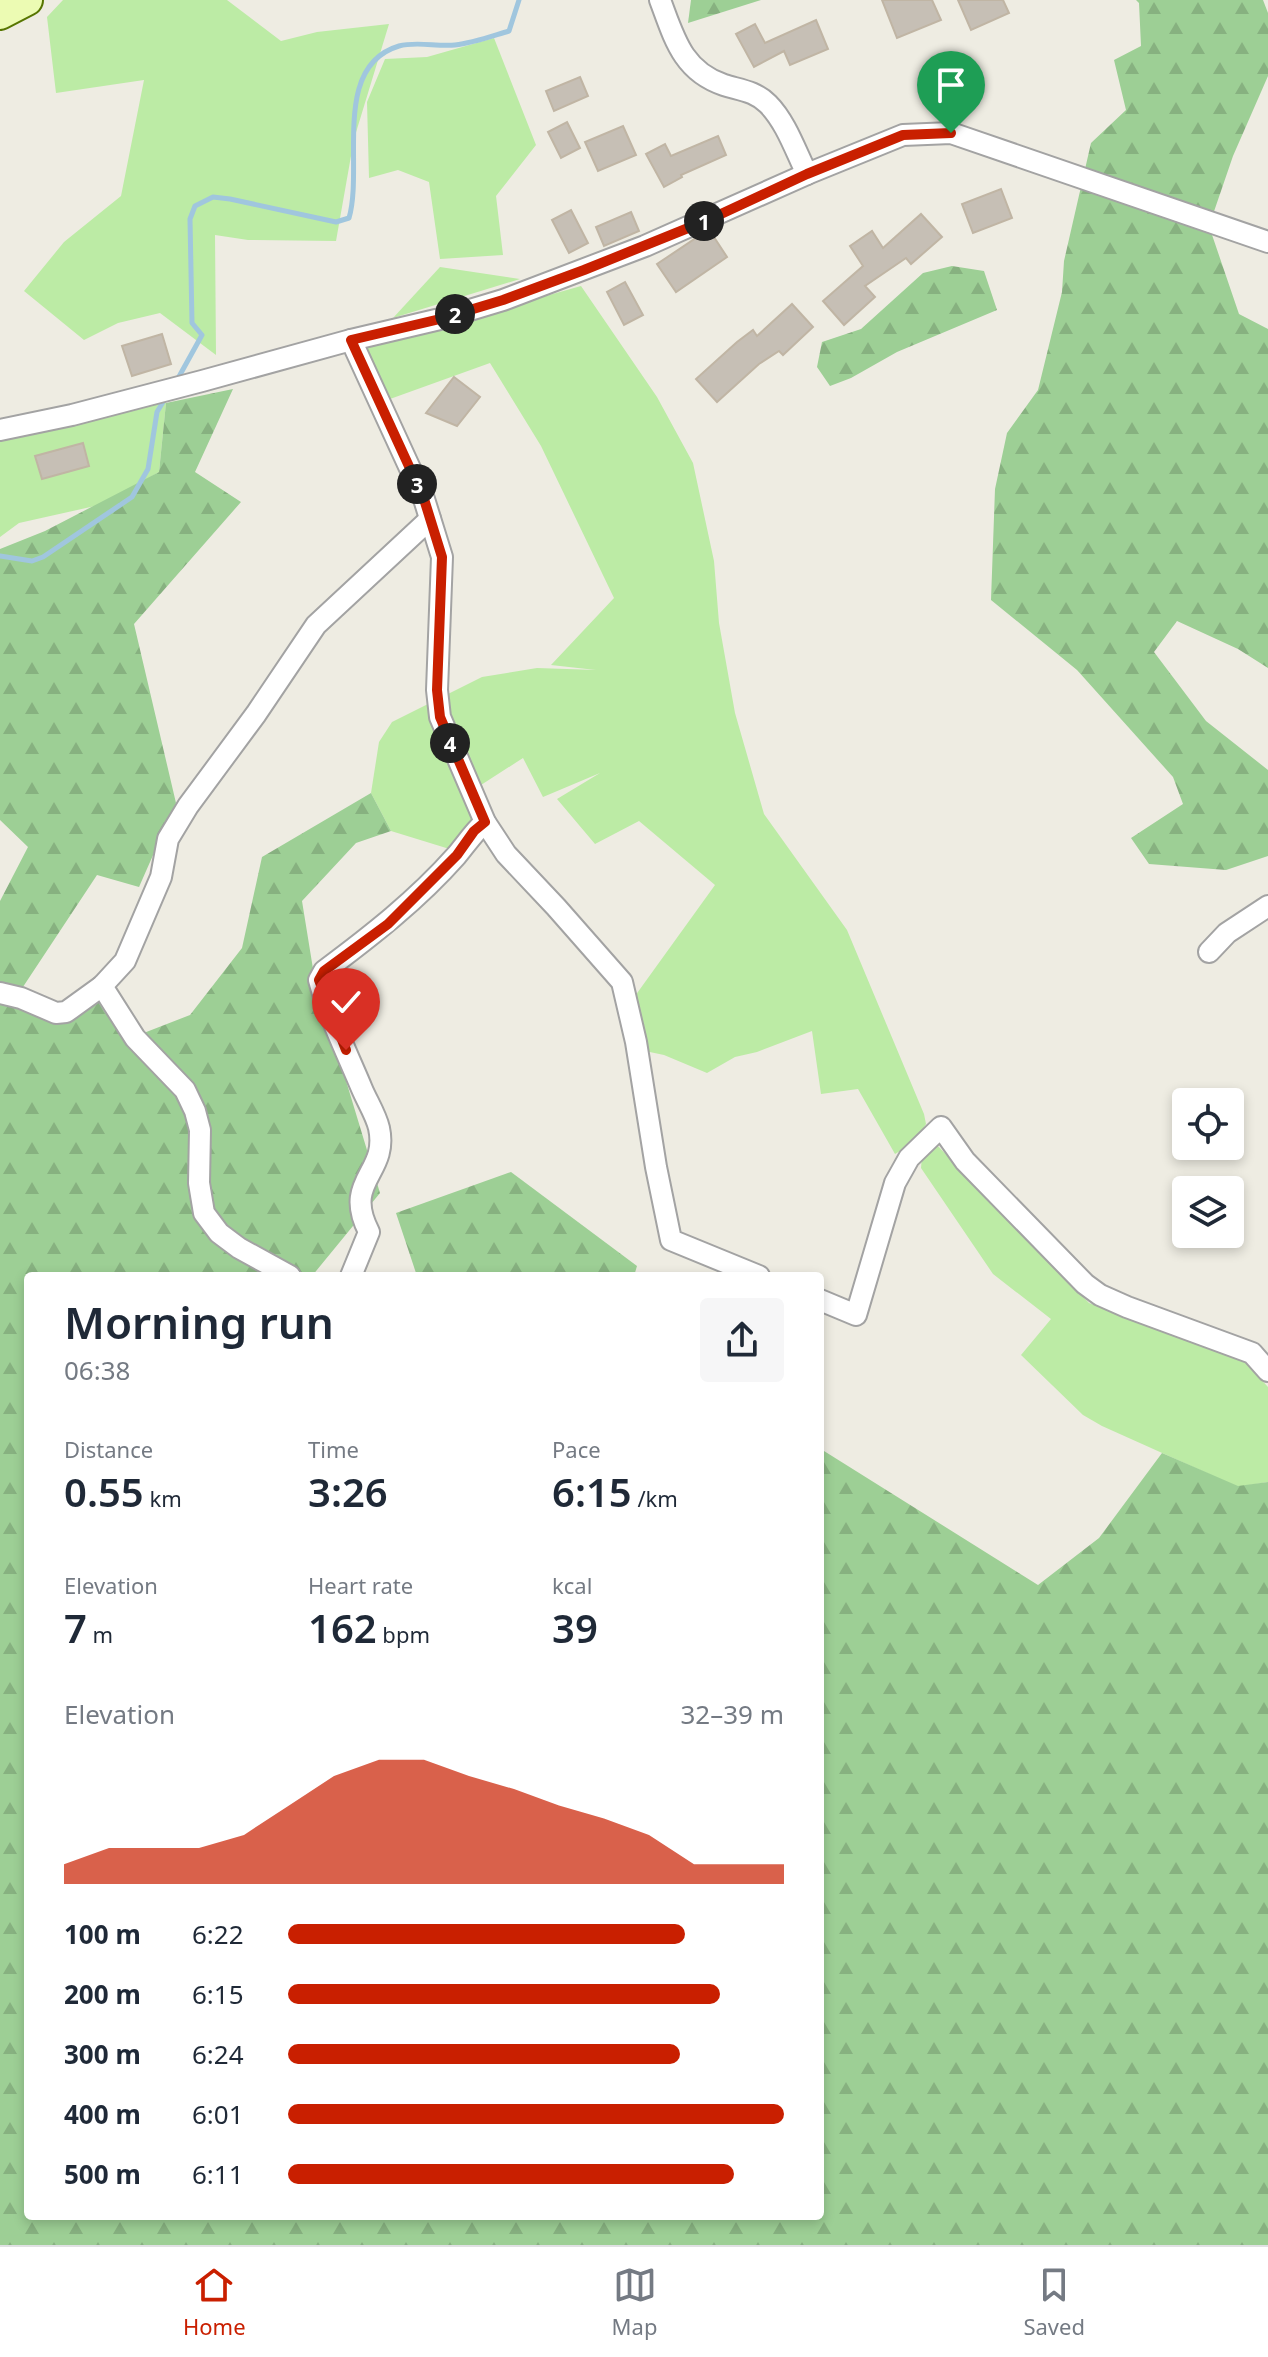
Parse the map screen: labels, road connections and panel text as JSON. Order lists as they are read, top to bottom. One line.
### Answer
{"page":{"pins":["1","2","3","4"],"heading":["Morning run","06:38"],"stats":[["Distance","0.55 km"],["Time","3:26"],["Pace","6:15 /km"],["Elevation","7 m"],["Heart rate","162 bpm"],["kcal","39"]],"chart":["Elevation","32–39 m"],"list":[{"name":"100 m","note":"6:22"},{"name":"200 m","note":"6:15"},{"name":"300 m","note":"6:24"},{"name":"400 m","note":"6:01"},{"name":"500 m","note":"6:11"}],"tabs":["Home","Map","Saved"]}}
